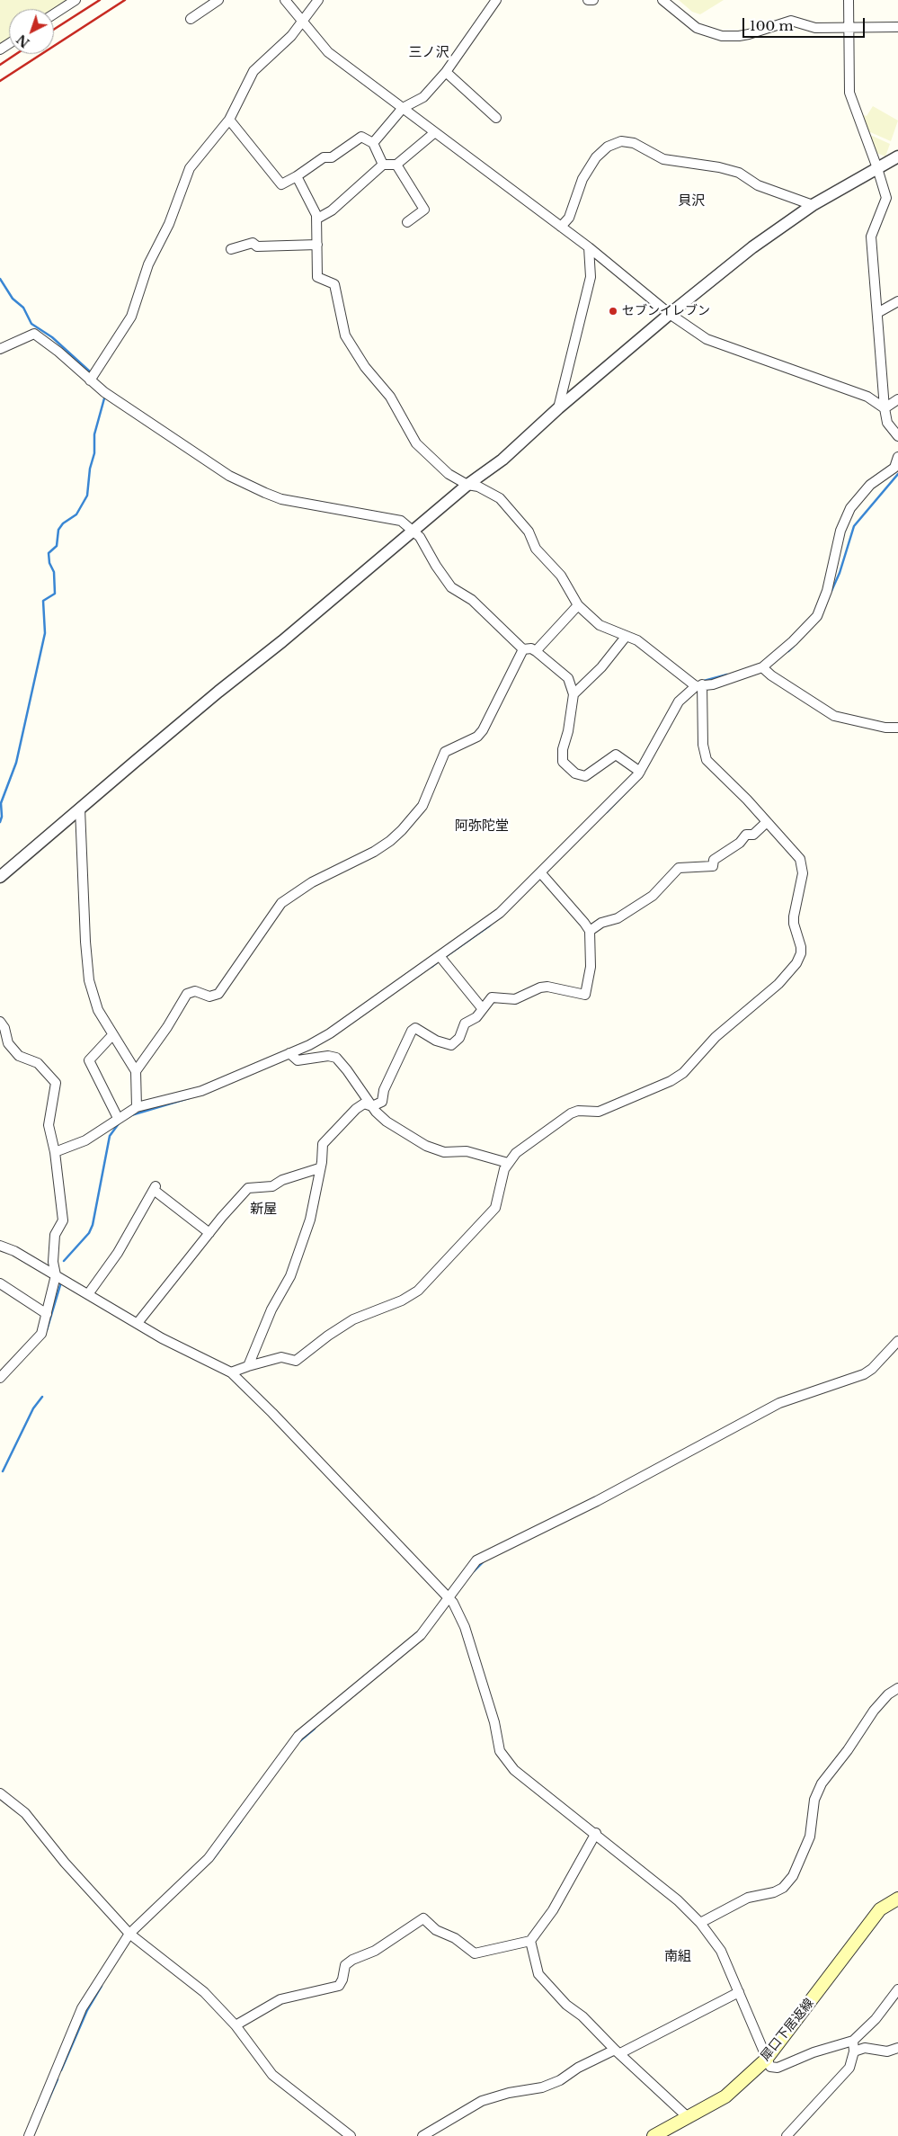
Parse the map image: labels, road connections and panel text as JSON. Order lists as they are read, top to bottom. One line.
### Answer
{"streets":{"main road":["犀口下居返線"]},"districts":["三ノ沢","貝沢","阿弥陀堂","新屋","南組"],"places":["セブンイレブン"],"scale_bar":"100 m","north":"bottom left"}
